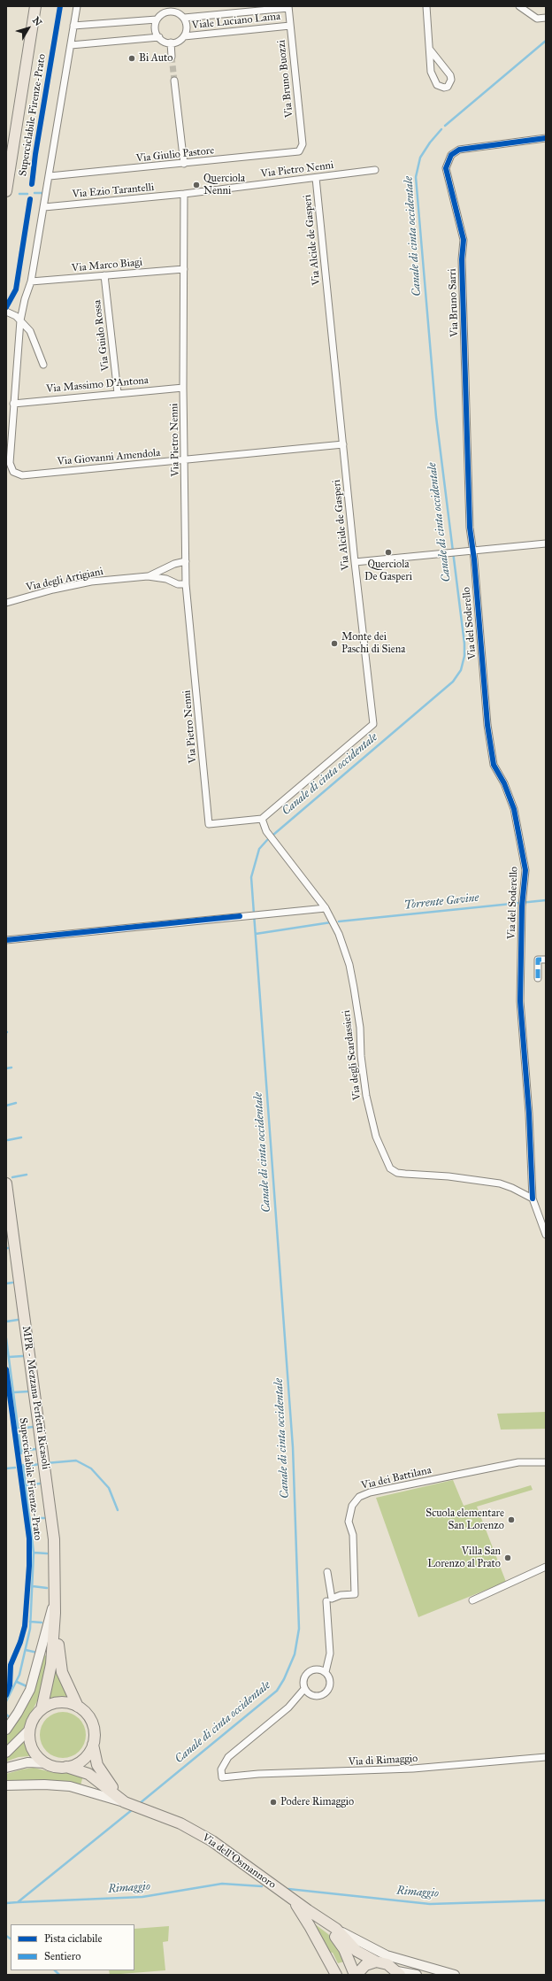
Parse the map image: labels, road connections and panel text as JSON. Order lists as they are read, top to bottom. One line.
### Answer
{"streets":{"main road":["MPR - Mezzana Perfetti Ricasoli","Via dell'Osmannoro"],"street":["Viale Luciano Lama","Via Bruno Buozzi","Via Giulio Pastore","Via Pietro Nenni","Via Ezio Tarantelli","Via Alcide de Gasperi","Via Marco Biagi","Via Bruno Sarri","Via Guido Rossa","Via Massimo D'Antona","Via Giovanni Amendola","Via degli Artigiani","Via del Soderello","Via degli Scardassieri","Via dei Battilana","Via di Rimaggio"],"cycle path":["Superciclabile Firenze-Prato"]},"crossings":[["Viale Luciano Lama","Via Bruno Buozzi"],["Via Bruno Buozzi","Via Giulio Pastore"],["Via Pietro Nenni","Via Ezio Tarantelli"],["Via Pietro Nenni","Via Alcide de Gasperi"],["Via Pietro Nenni","Via Marco Biagi"],["Via Pietro Nenni","Via Massimo D'Antona"],["Via Pietro Nenni","Via Giovanni Amendola"],["Via Pietro Nenni","Via degli Artigiani"],["Via Pietro Nenni","Via degli Scardassieri"],["Via Alcide de Gasperi","Via Giovanni Amendola"],["Via Alcide de Gasperi","Via degli Scardassieri"],["Via Marco Biagi","Via Guido Rossa"],["Via Bruno Sarri","Via del Soderello"],["Via Guido Rossa","Via Massimo D'Antona"],["Via Massimo D'Antona","Via Giovanni Amendola"],["Via del Soderello","Via degli Scardassieri"],["MPR - Mezzana Perfetti Ricasoli","Via dell'Osmannoro"]],"water":["Canale di cinta occidentale","Torrente Gavine","Rimaggio"],"places":["Bi Auto","Querciola Nenni","Querciola De Gasperi","Monte dei Paschi di Siena","Scuola elementare San Lorenzo","Villa San Lorenzo al Prato","Podere Rimaggio"],"legend":["Pista ciclabile","Sentiero"],"north":"top right"}
